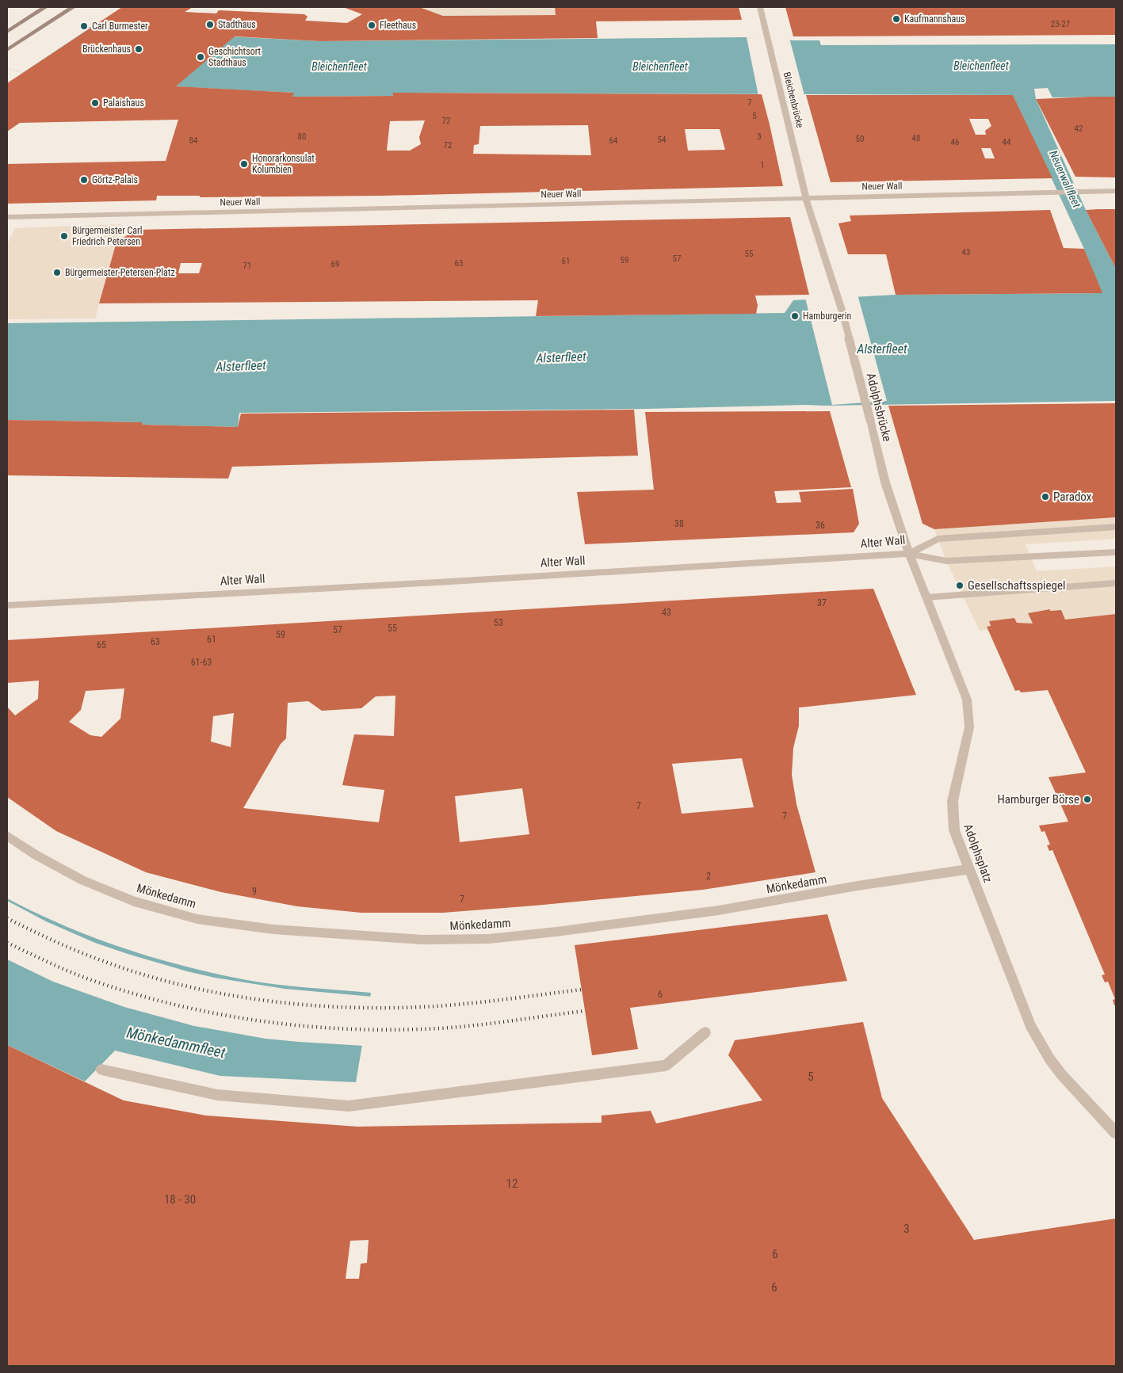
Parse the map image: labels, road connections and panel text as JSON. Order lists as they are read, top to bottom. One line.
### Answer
{"streets":{"street":["Bleichenbrücke","Neuer Wall","Adolphsbrücke","Alter Wall","Adolphsplatz","Mönkedamm"]},"crossings":[["Bleichenbrücke","Neuer Wall"],["Bleichenbrücke","Adolphsbrücke"],["Neuer Wall","Adolphsbrücke"],["Adolphsbrücke","Alter Wall"],["Adolphsbrücke","Adolphsplatz"],["Alter Wall","Adolphsplatz"],["Adolphsplatz","Mönkedamm"]],"water":["Bleichenfleet","Neuerwallfleet","Alsterfleet","Mönkedammfleet"],"places":["Kaufmannshaus","Stadthaus","Fleethaus","Carl Burmester","Brückenhaus","Geschichtsort Stadthaus","Palaishaus","Honorarkonsulat Kolumbien","Görtz-Palais","Bürgermeister Carl Friedrich Petersen","Bürgermeister-Petersen-Platz","Hamburgerin","Paradox","Gesellschaftsspiegel","Hamburger Börse"],"house_numbers":["23-27","7","5","72","42","80","3","48","50","54","84","64","46","44","72","1","43","55","57","59","61","63","69","71","38","36","37","43","53","55","57","59","61","63","65","61-63","7","7","2","9","7","6","5","12","18 - 30","3","6","6"]}
